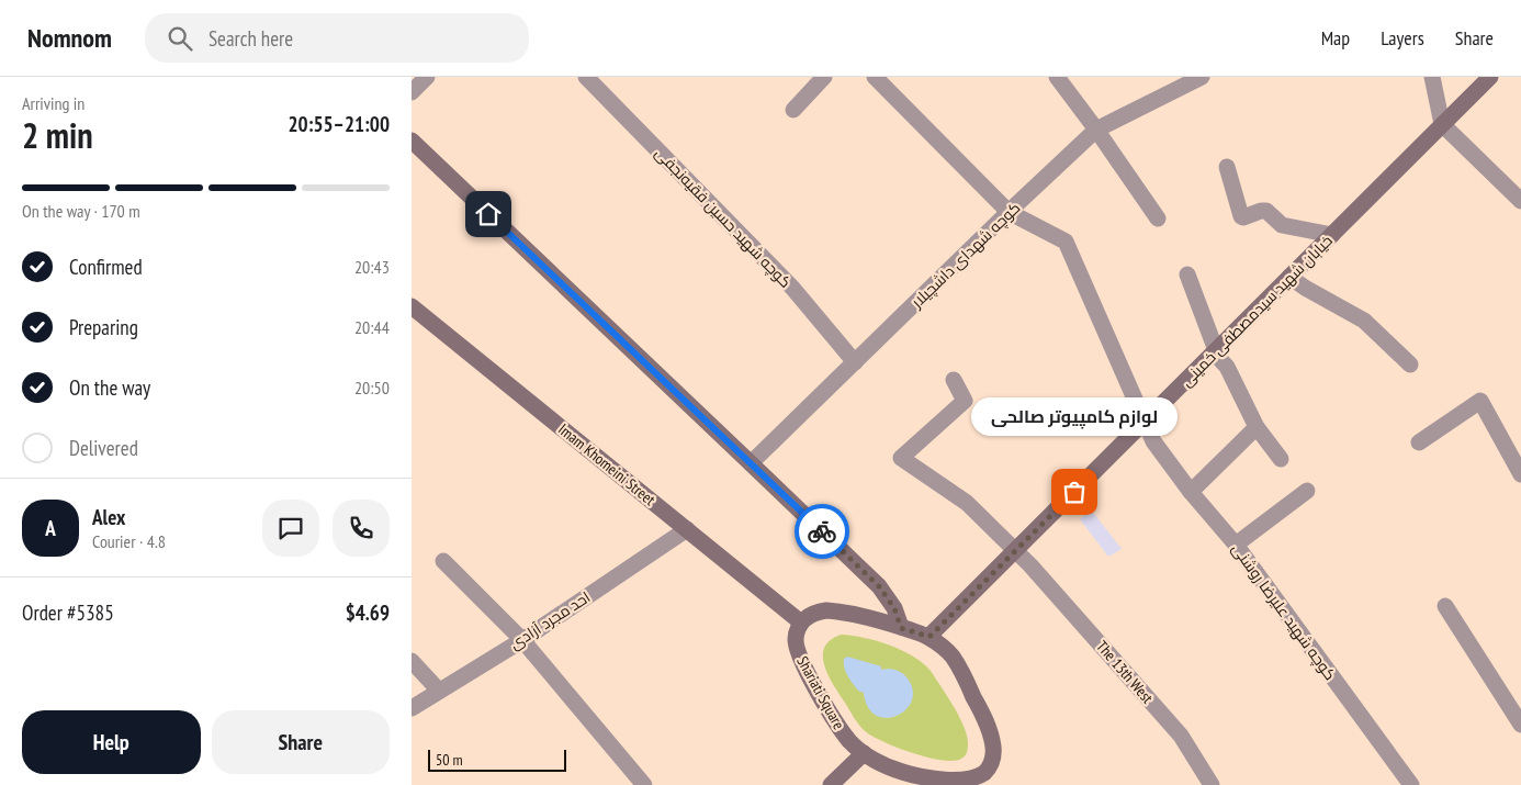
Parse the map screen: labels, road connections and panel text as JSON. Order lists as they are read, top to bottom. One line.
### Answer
{"streets":{"main road":["خیابان شهید سیدمصطفی خمینی","Imam Khomeini Street","Shariati Square"],"street":["کوچه شهید حسین فقیه‌نجفی","کوچه شهدای داشچیلار","کوچه شهید علیرضا روشنی","احد مجرد آزادی","The 13th West"]},"crossings":[["کوچه شهید حسین فقیه‌نجفی","کوچه شهدای داشچیلار"],["کوچه شهدای داشچیلار","کوچه شهید علیرضا روشنی"],["خیابان شهید سیدمصطفی خمینی","کوچه شهید علیرضا روشنی"],["خیابان شهید سیدمصطفی خمینی","The 13th West"],["خیابان شهید سیدمصطفی خمینی","Shariati Square"],["Imam Khomeini Street","احد مجرد آزادی"],["Imam Khomeini Street","Shariati Square"]],"places":["لوازم کامپیوتر صالحی"],"scale_bar":"50 m","page":{"header":"Nomnom","search":"Search here","nav":["Map","Layers","Share"],"heading":["2 min","Arriving in","20:55–21:00"],"panel":["Alex","Courier · 4.8","Order #5385","$4.69"],"bar":"On the way · 170 m","list":[["Confirmed","20:43"],["Preparing","20:44"],["On the way","20:50"],"Delivered"],"bubble":"لوازم کامپیوتر صالحی","round":"A","buttons":["Help","Share"],"scale":"50 m"}}
